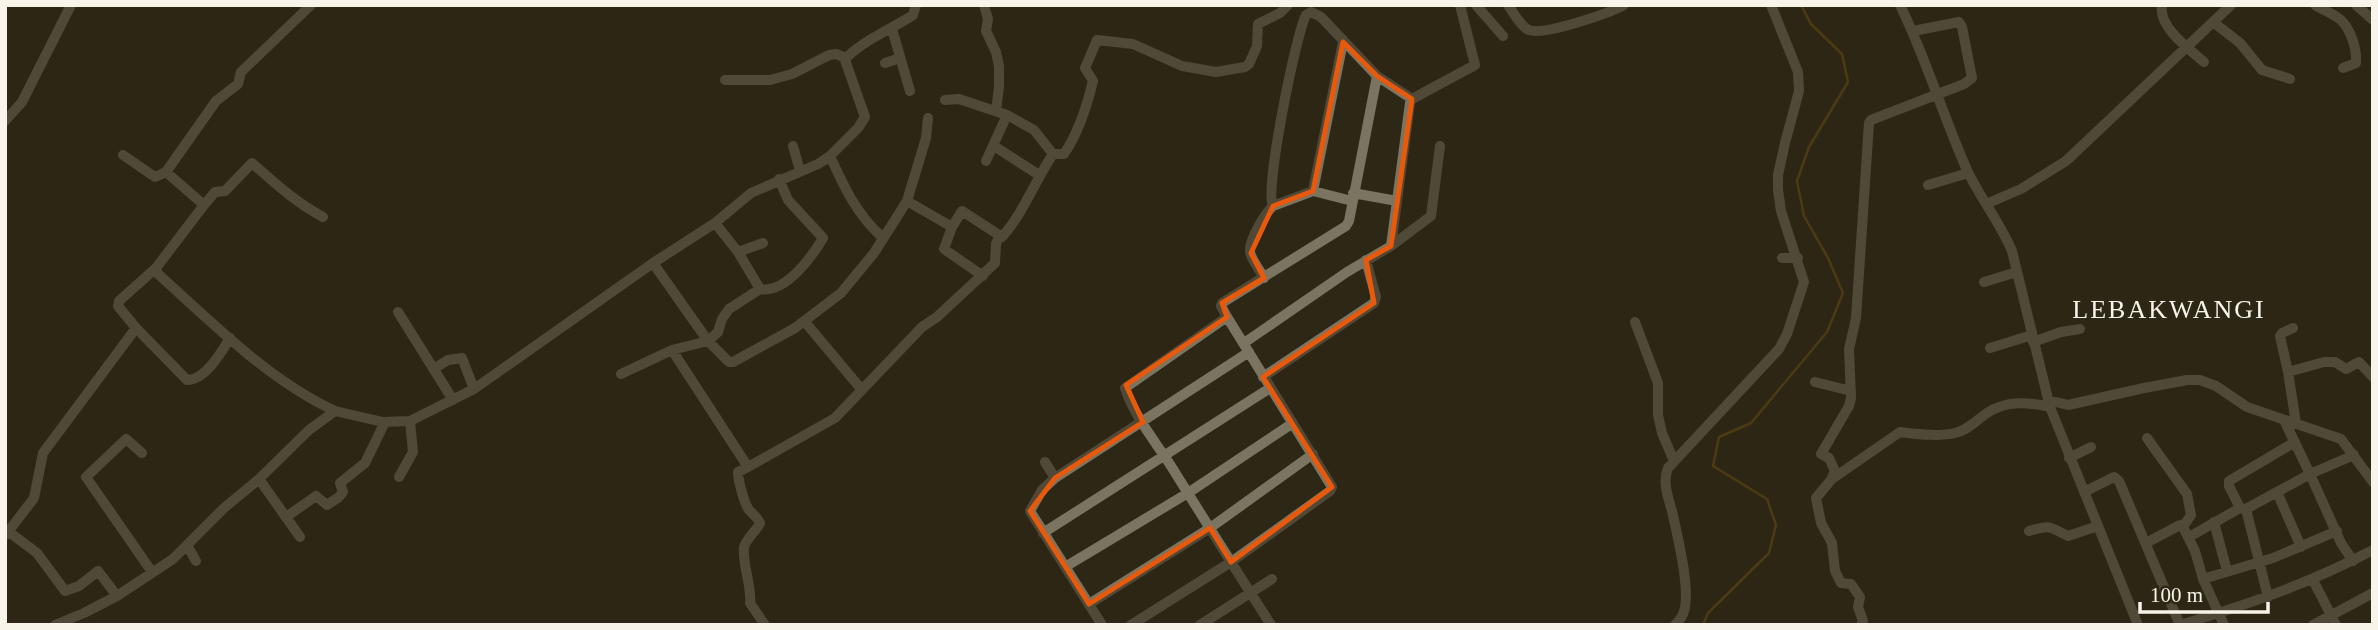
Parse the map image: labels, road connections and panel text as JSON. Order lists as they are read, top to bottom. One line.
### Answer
{"districts":["LEBAKWANGI"],"scale_bar":"100 m"}
